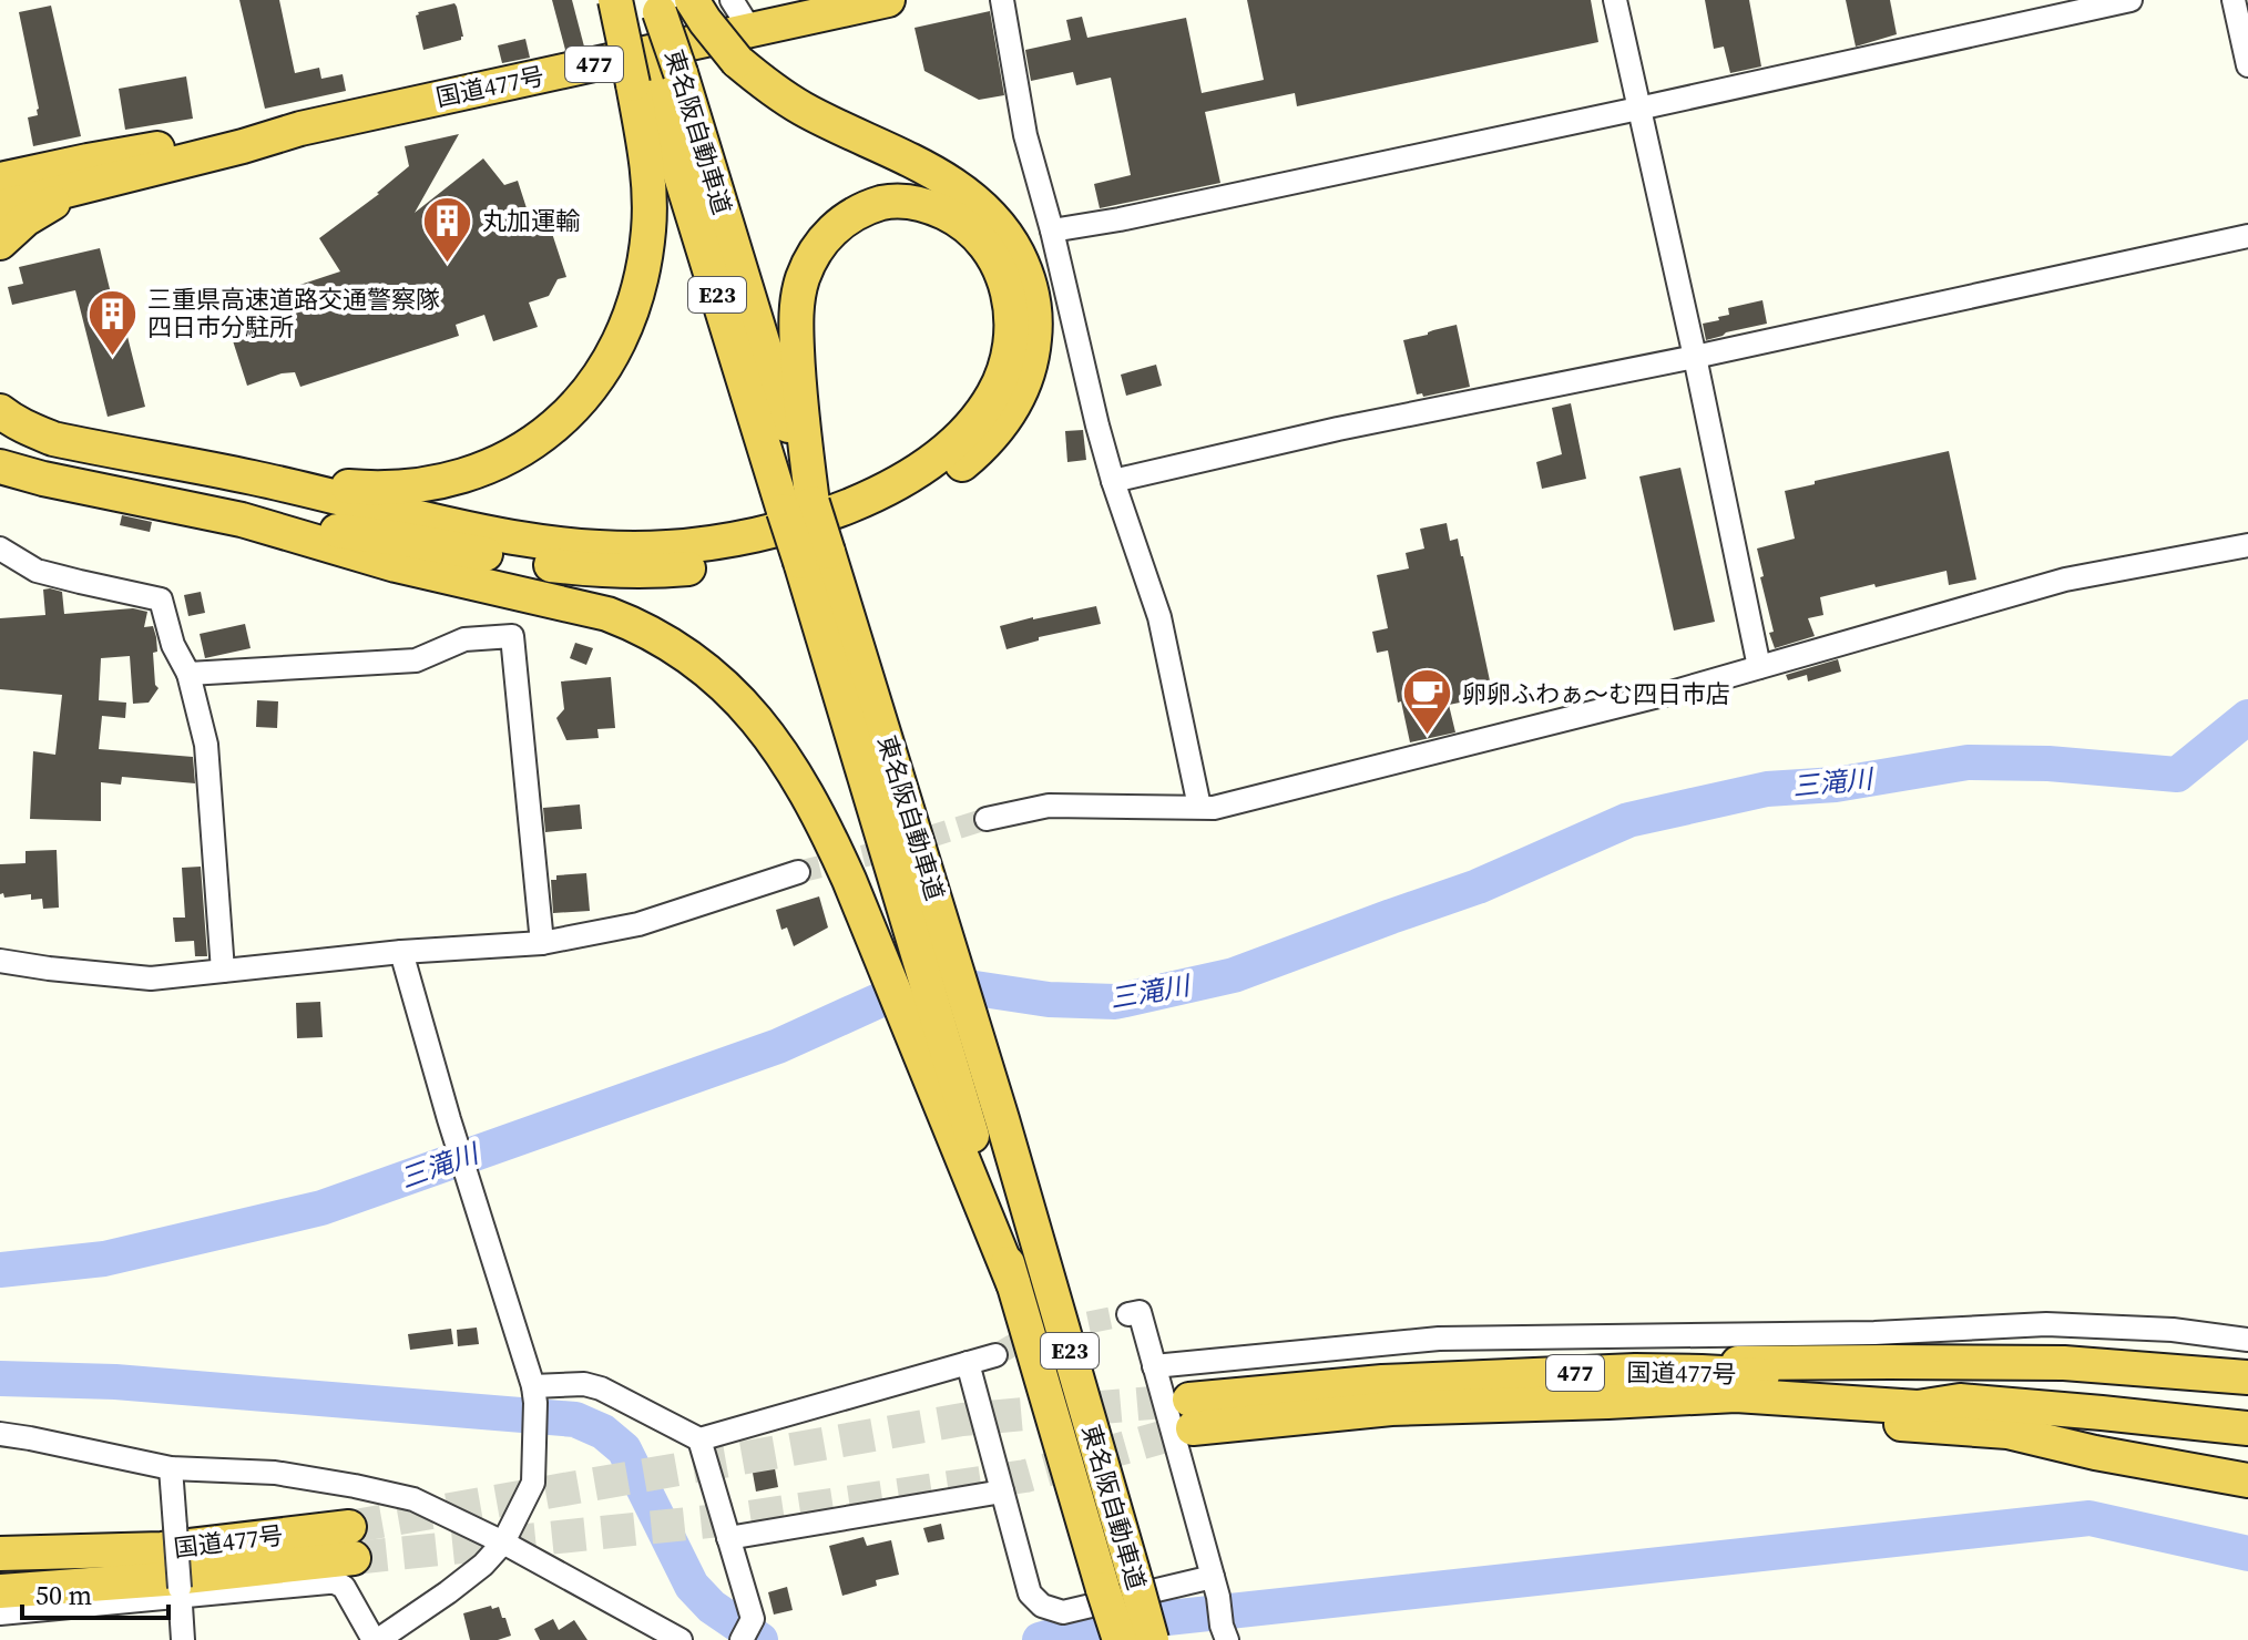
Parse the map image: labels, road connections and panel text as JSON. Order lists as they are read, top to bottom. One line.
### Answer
{"streets":{"highway":["477","国道477号","東名阪自動車道","E23"]},"crossings":[["477","国道477号"]],"water":["三滝川"],"places":{"building":["丸加運輸","三重県高速道路交通警察隊 四日市分駐所"],"cafe":["卵卵ふわぁ～む四日市店"]},"scale_bar":"50 m"}
